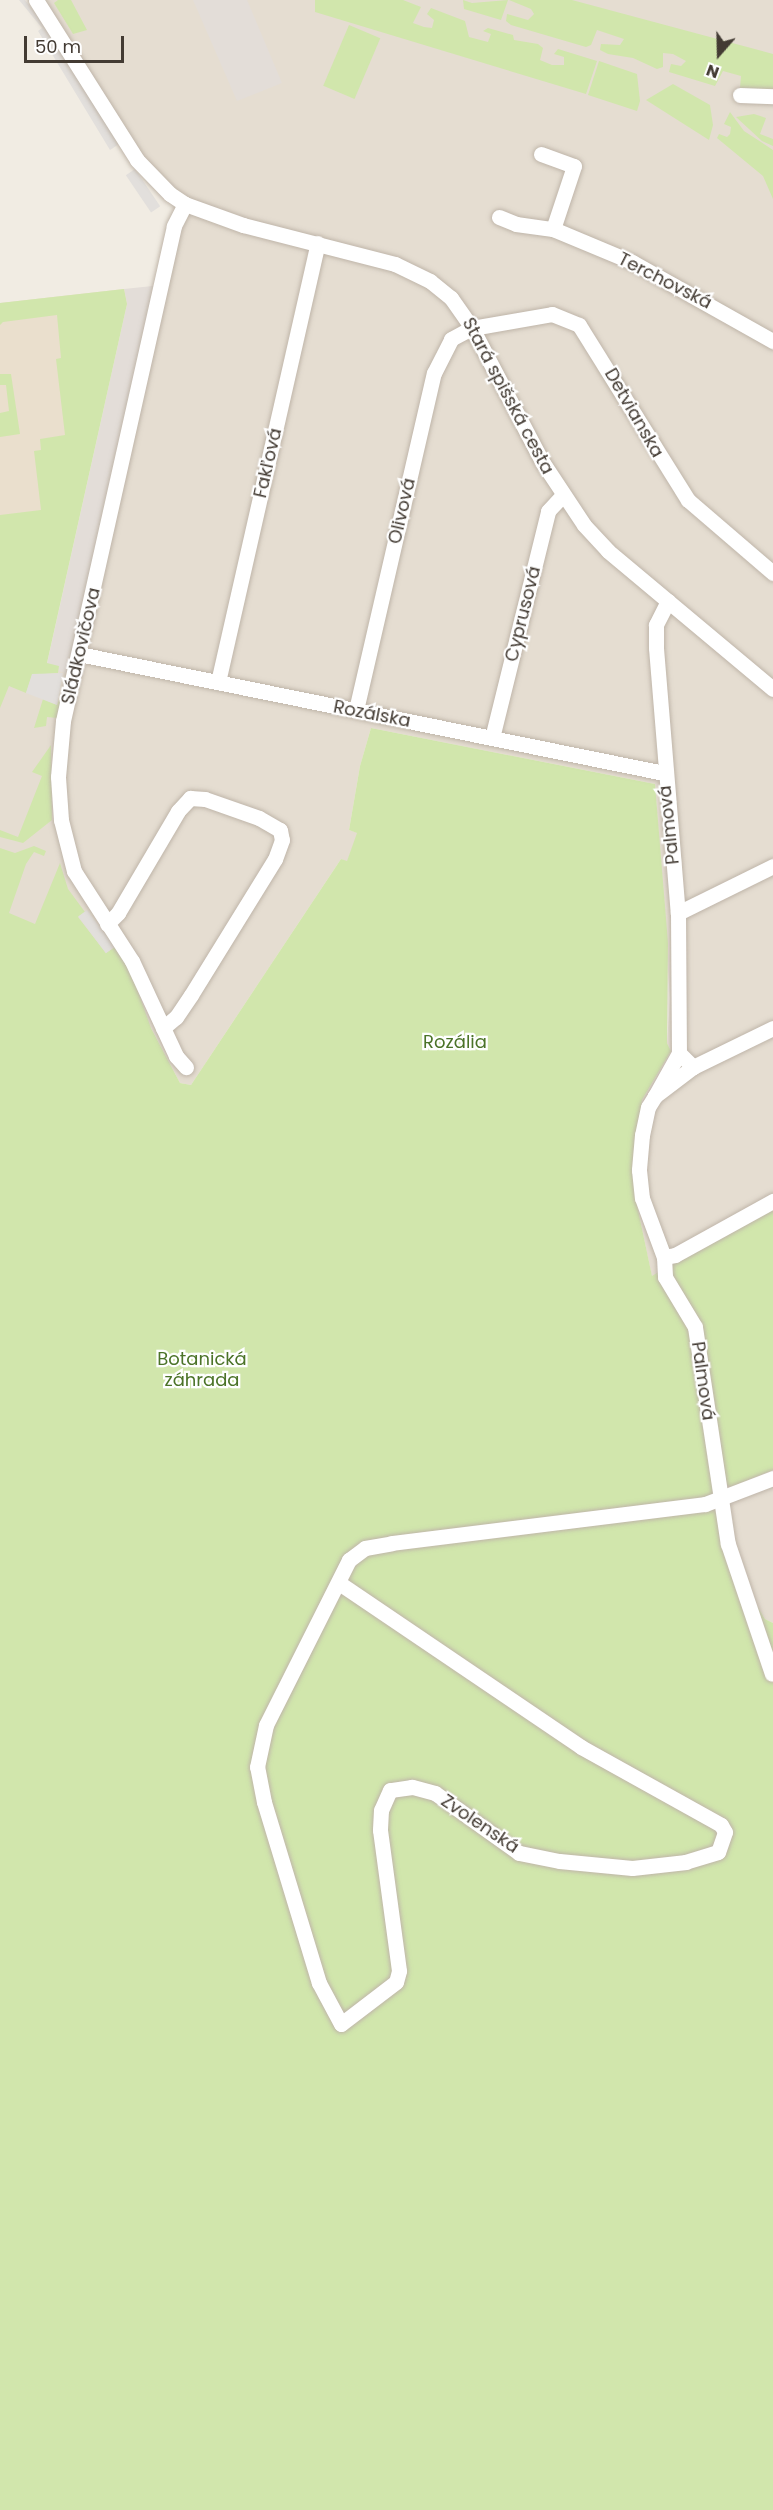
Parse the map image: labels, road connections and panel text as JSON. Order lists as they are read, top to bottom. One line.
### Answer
{"streets":{"street":["Terchovská","Stará spišská cesta","Detvianska","Fakľová","Olivová","Cyprusová","Sládkovičova","Rozálska","Palmová","Zvolenská"]},"crossings":[["Stará spišská cesta","Detvianska"],["Stará spišská cesta","Fakľová"],["Stará spišská cesta","Olivová"],["Stará spišská cesta","Cyprusová"],["Stará spišská cesta","Sládkovičova"],["Stará spišská cesta","Palmová"],["Detvianska","Olivová"],["Fakľová","Rozálska"],["Olivová","Rozálska"],["Cyprusová","Rozálska"],["Sládkovičova","Rozálska"],["Rozálska","Palmová"],["Palmová","Zvolenská"]],"parks":["Rozália","Botanická záhrada"],"scale_bar":"50 m","north":"bottom"}
